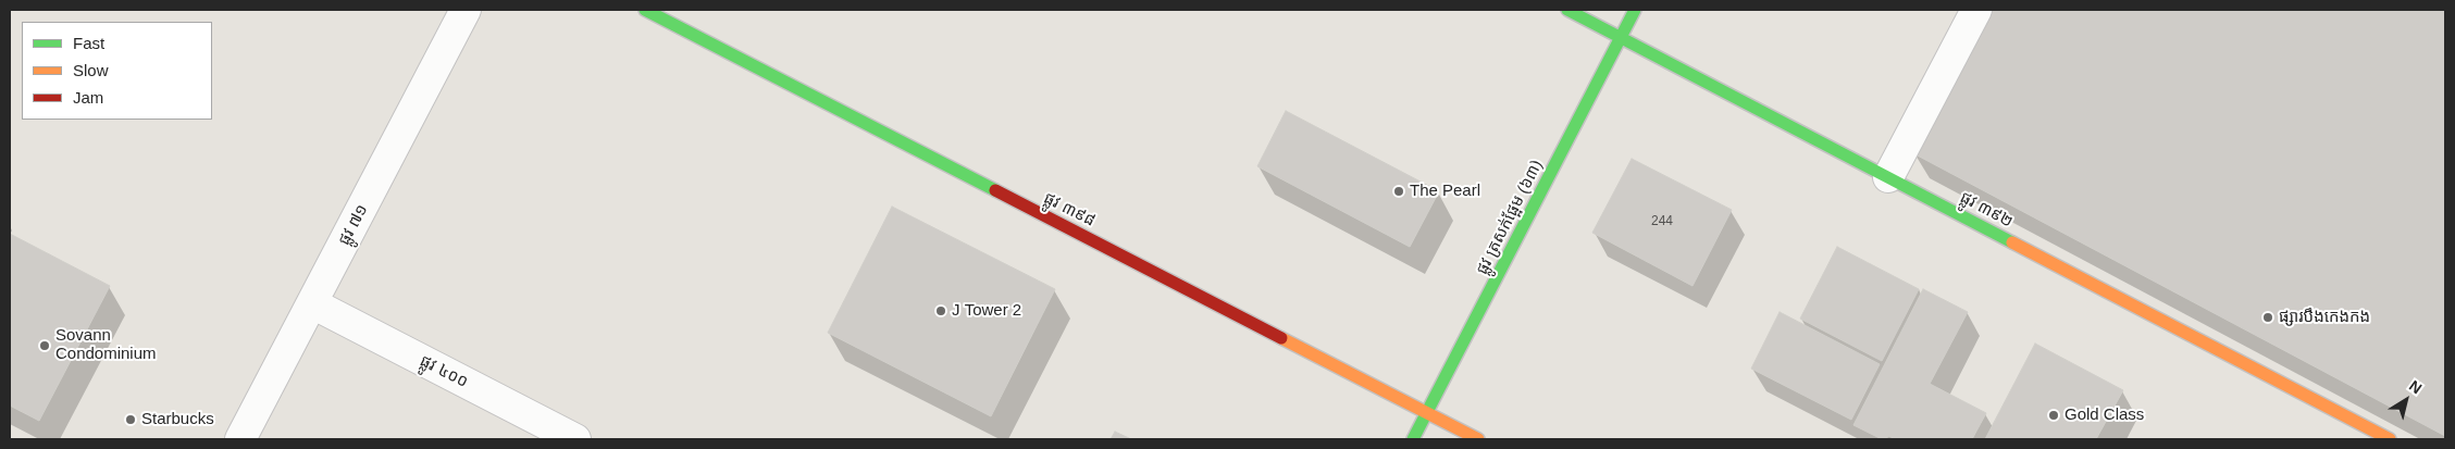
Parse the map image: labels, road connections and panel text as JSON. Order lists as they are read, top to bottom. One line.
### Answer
{"streets":{"street":["ផ្លូវ ៣៩៨","ផ្លូវ ៣៩២","ផ្លូវ ត្រសក់ផ្អែម (៦៣)","ផ្លូវ ៧១","ផ្លូវ ៤០០"]},"crossings":[["ផ្លូវ ៣៩៨","ផ្លូវ ត្រសក់ផ្អែម (៦៣)"],["ផ្លូវ ៣៩២","ផ្លូវ ត្រសក់ផ្អែម (៦៣)"],["ផ្លូវ ៧១","ផ្លូវ ៤០០"]],"places":["The Pearl","J Tower 2","ផ្សារបឹងកេងកង","Sovann Condominium","Gold Class","Starbucks"],"house_numbers":["244"],"legend":["Fast","Slow","Jam"],"north":"top right"}
